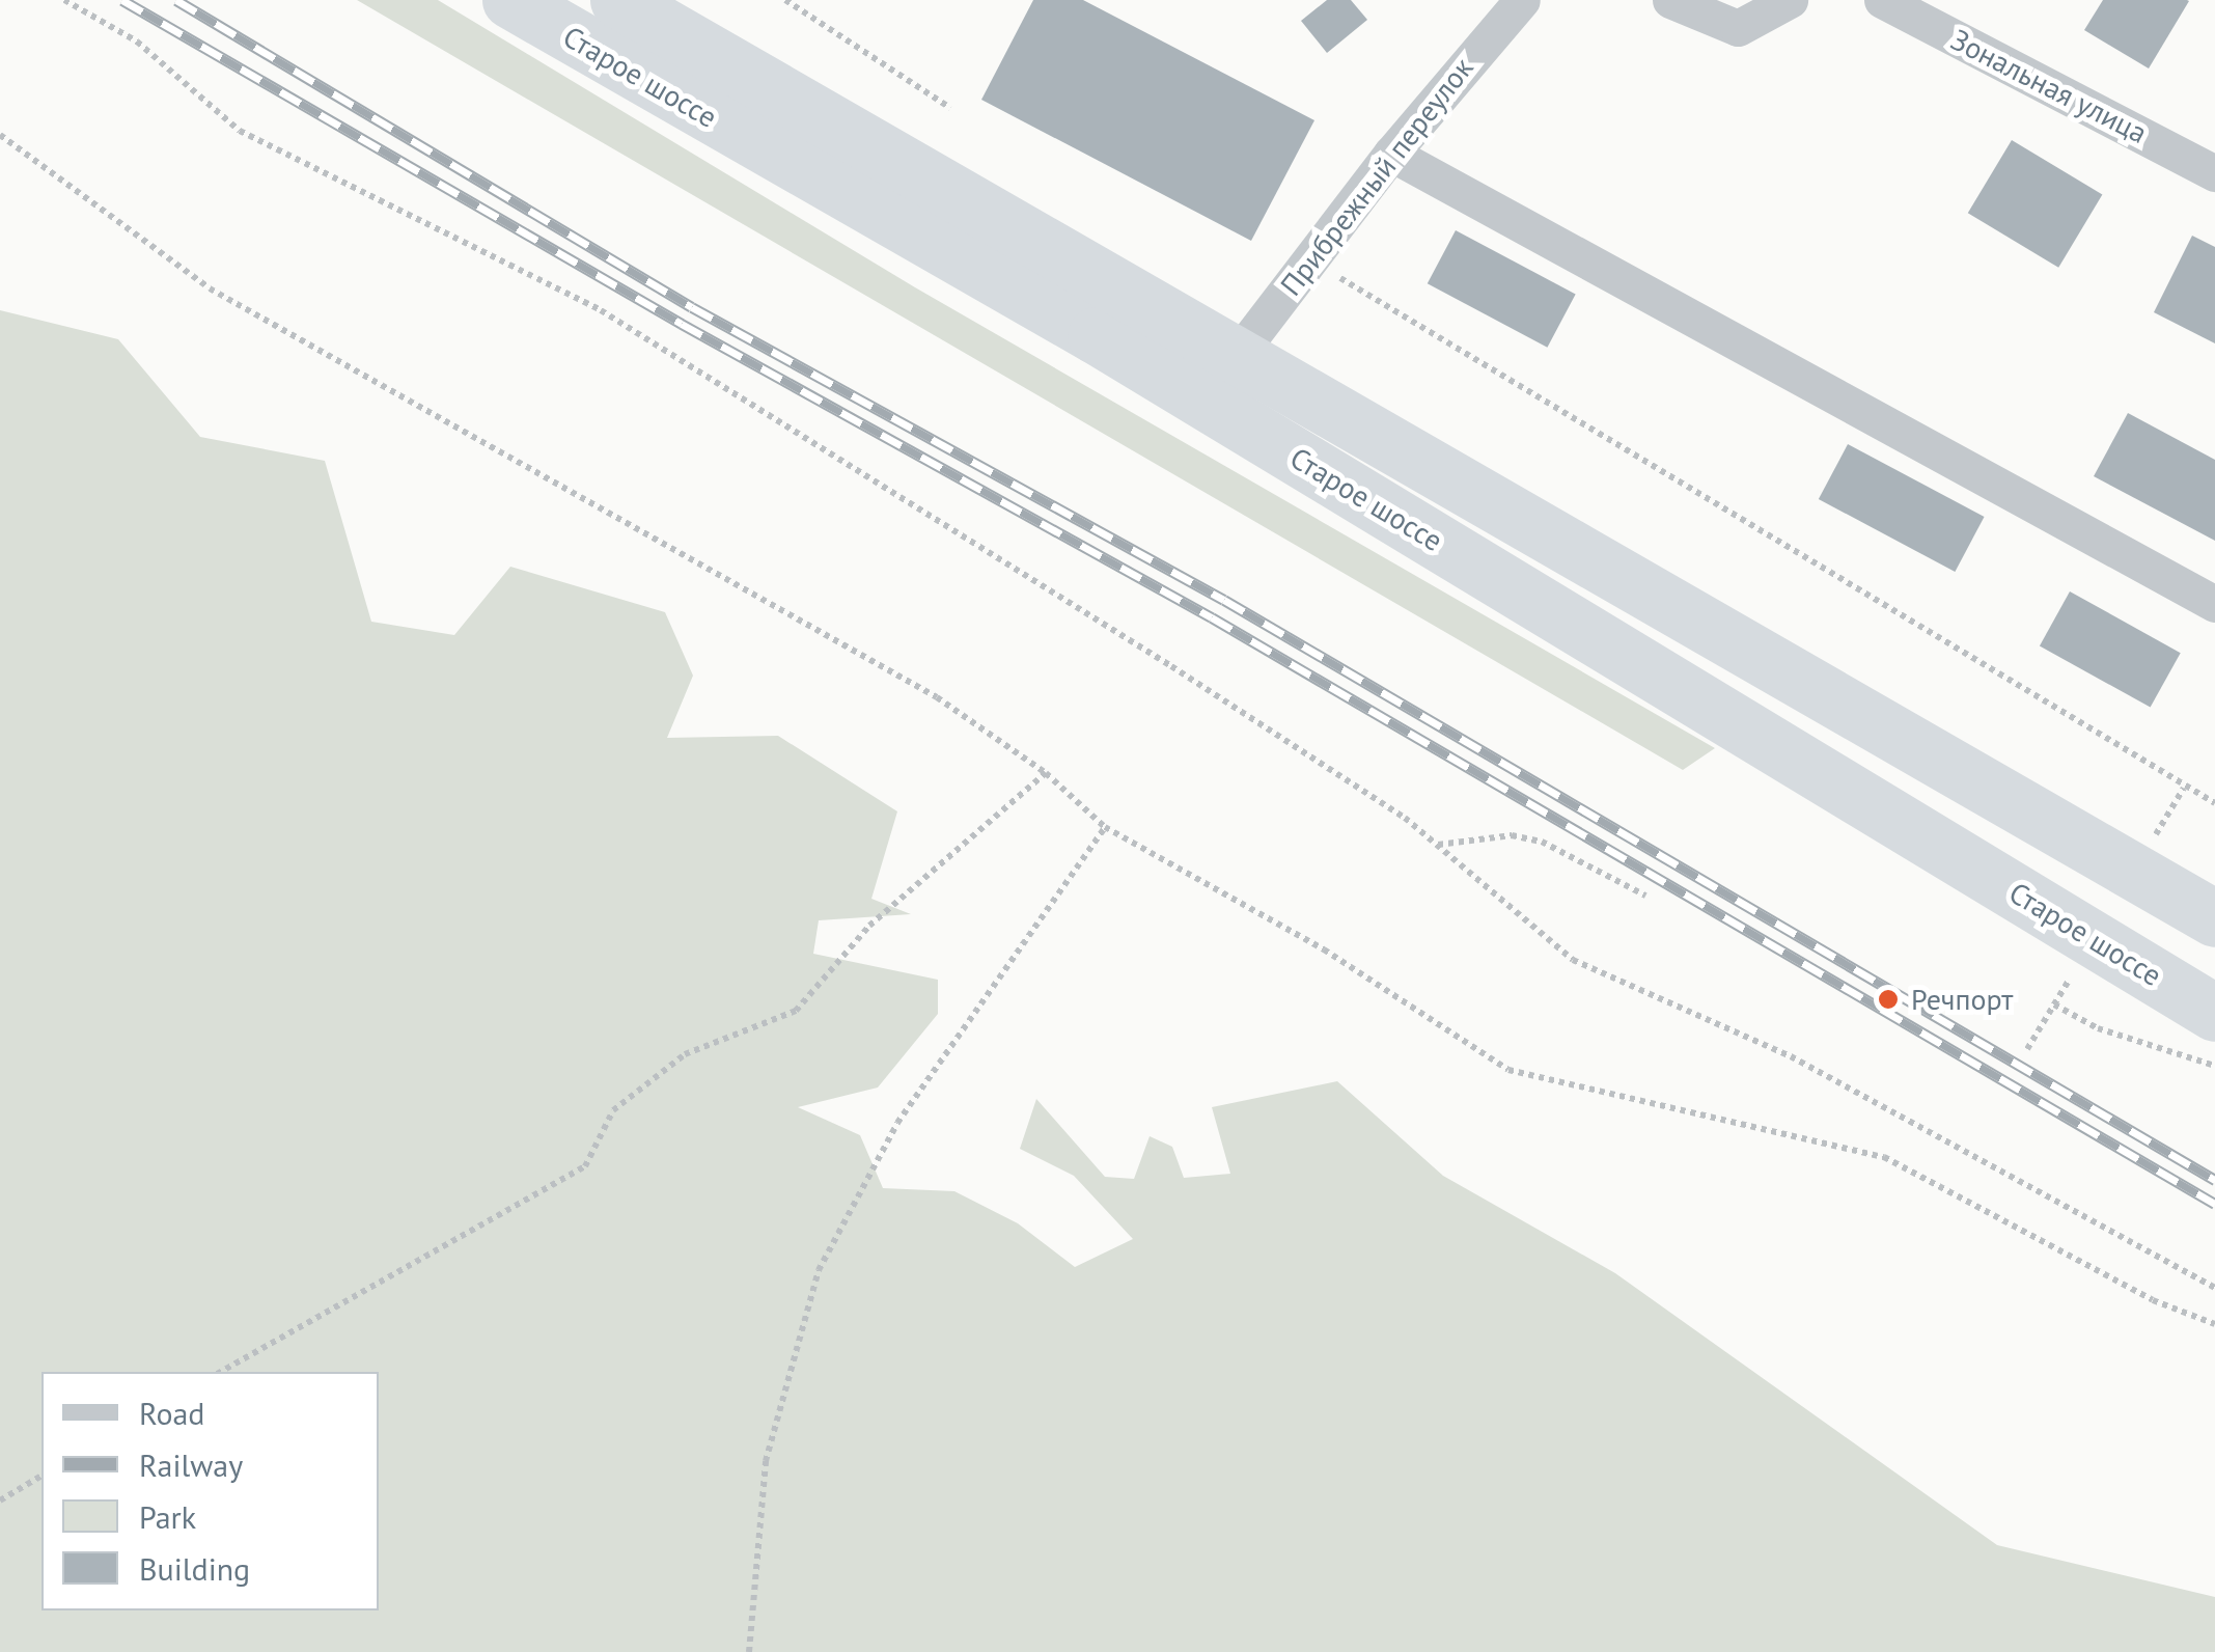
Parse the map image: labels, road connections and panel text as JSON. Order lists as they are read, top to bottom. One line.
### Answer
{"streets":{"highway":["Старое шоссе"],"street":["Зональная улица","Прибрежный переулок"]},"crossings":[["Старое шоссе","Прибрежный переулок"]],"places":["Речпорт"],"legend":["Road","Railway","Park","Building"]}
